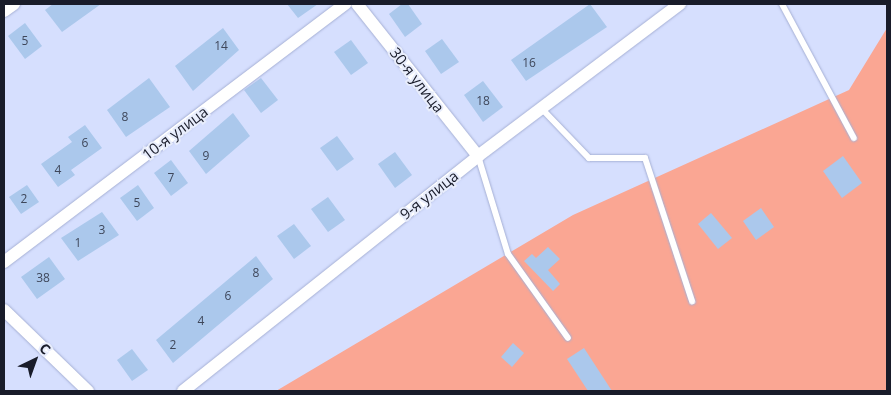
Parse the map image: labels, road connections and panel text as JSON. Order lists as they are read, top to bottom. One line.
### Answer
{"streets":{"street":["30-я улица","10-я улица","9-я улица"]},"crossings":[["30-я улица","9-я улица"]],"house_numbers":["5","14","16","18","8","6","9","4","7","2","5","3","1","8","38","6","4","2"],"north":"top right"}
